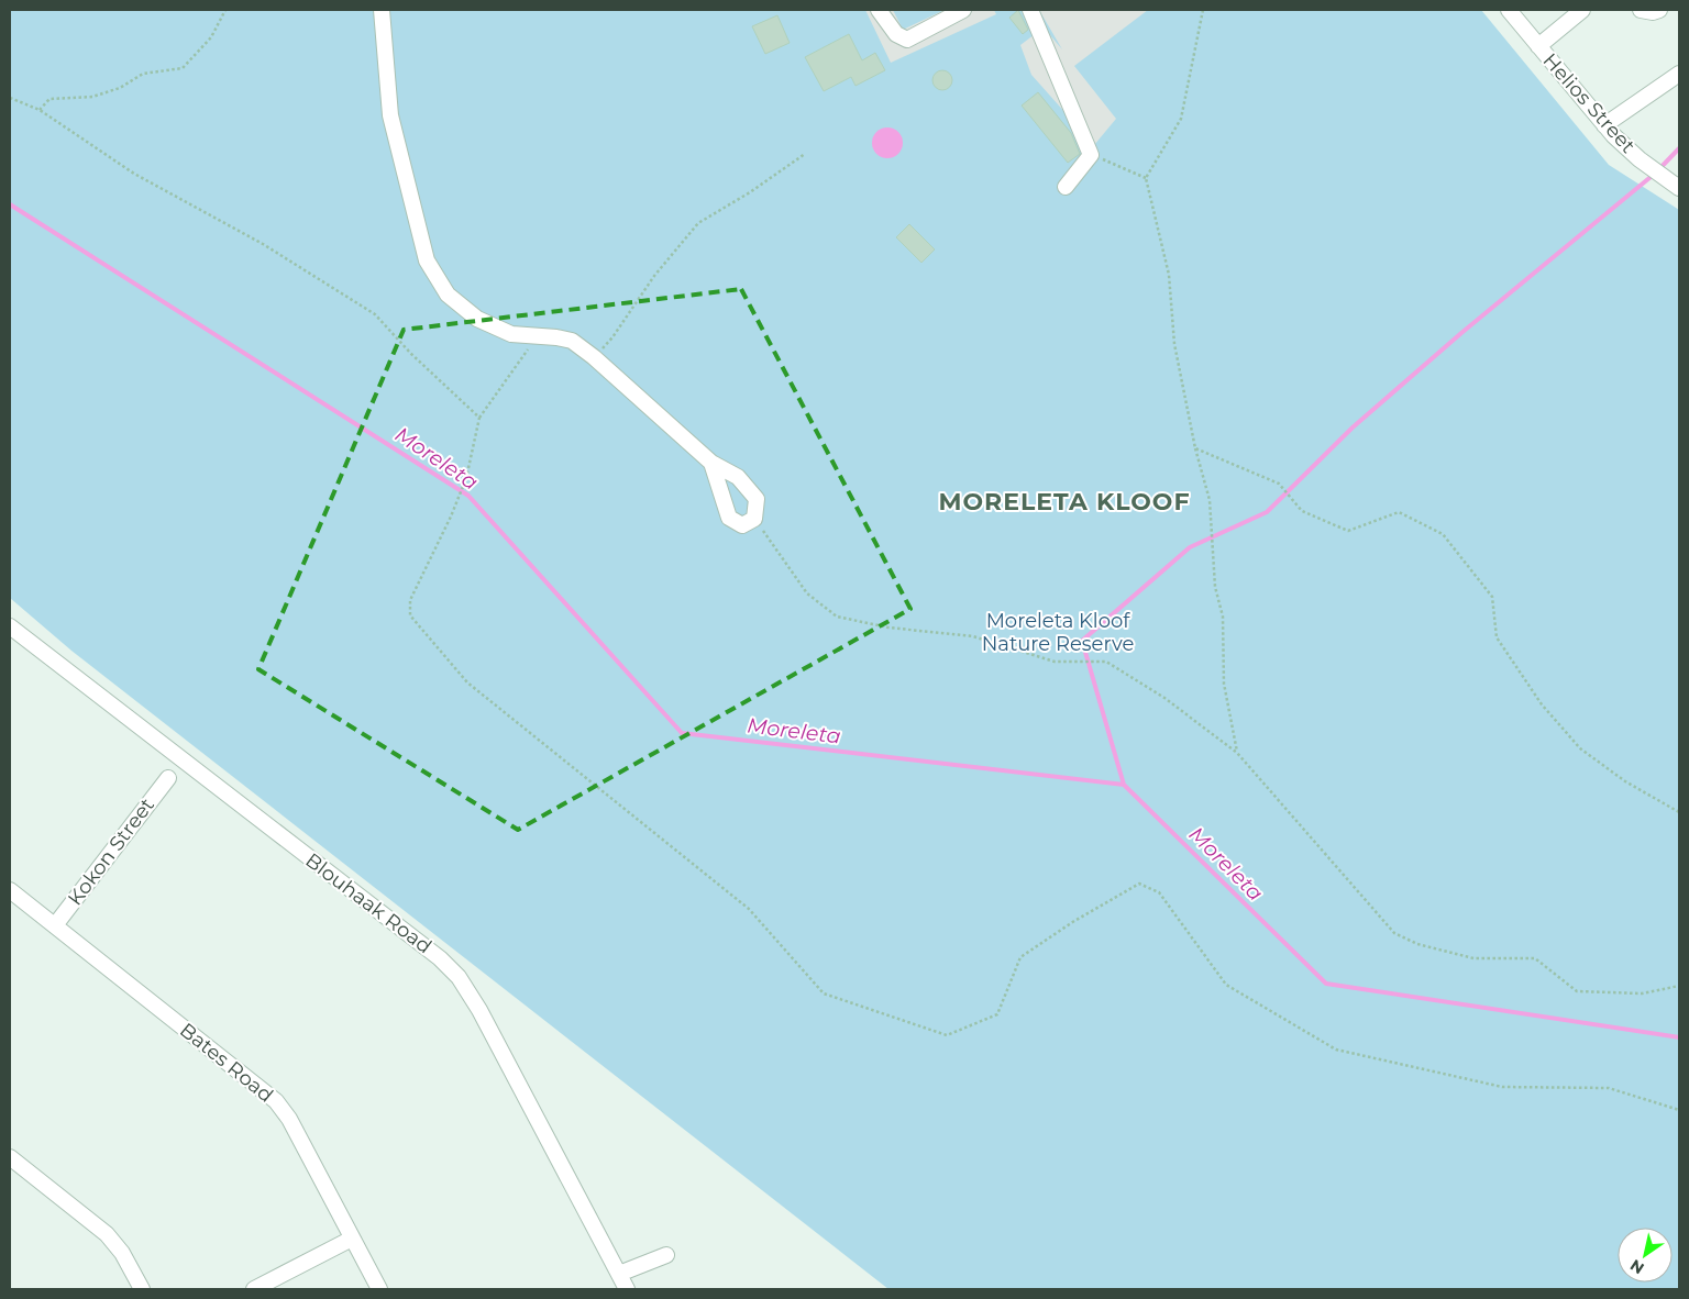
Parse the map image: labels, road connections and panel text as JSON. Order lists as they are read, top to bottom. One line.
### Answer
{"streets":{"street":["Helios Street","Kokon Street","Blouhaak Road","Bates Road"]},"crossings":[["Kokon Street","Bates Road"]],"districts":["MORELETA KLOOF"],"water":["Moreleta"],"parks":["Moreleta Kloof Nature Reserve"],"north":"bottom left"}
